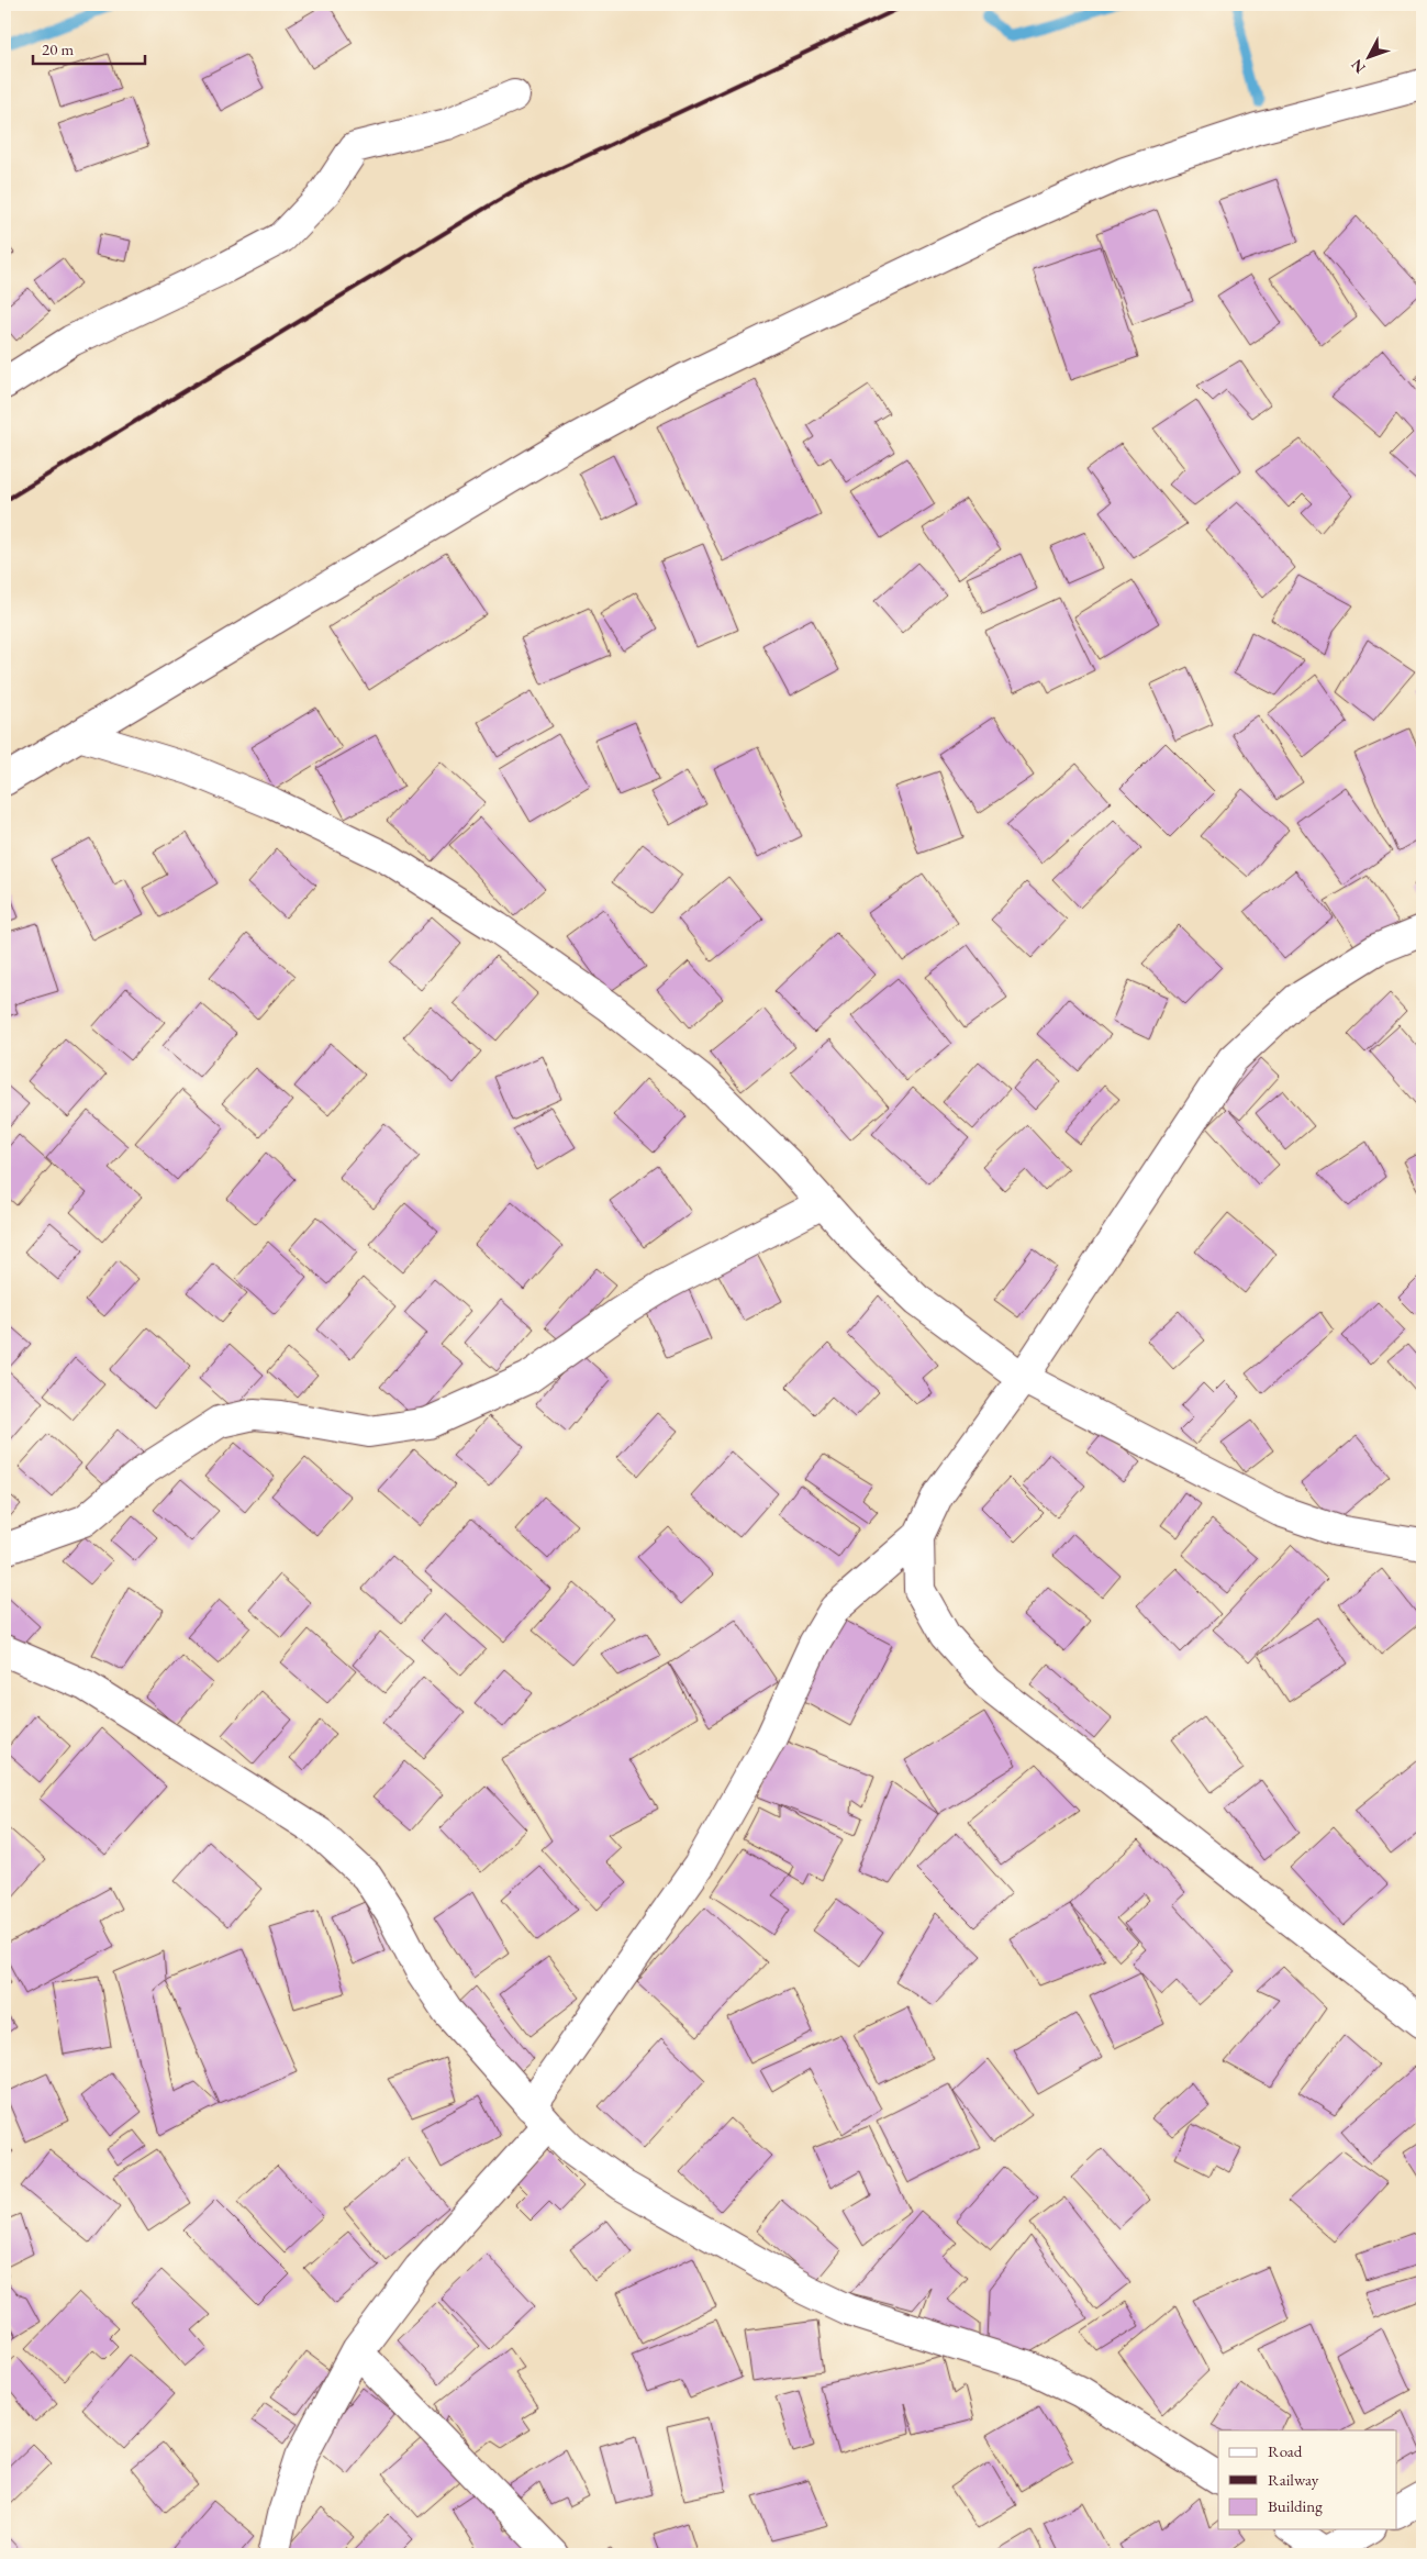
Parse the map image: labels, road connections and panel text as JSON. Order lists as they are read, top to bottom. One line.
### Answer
{"legend":["Road","Railway","Building"],"scale_bar":"20 m","north":"bottom left"}
